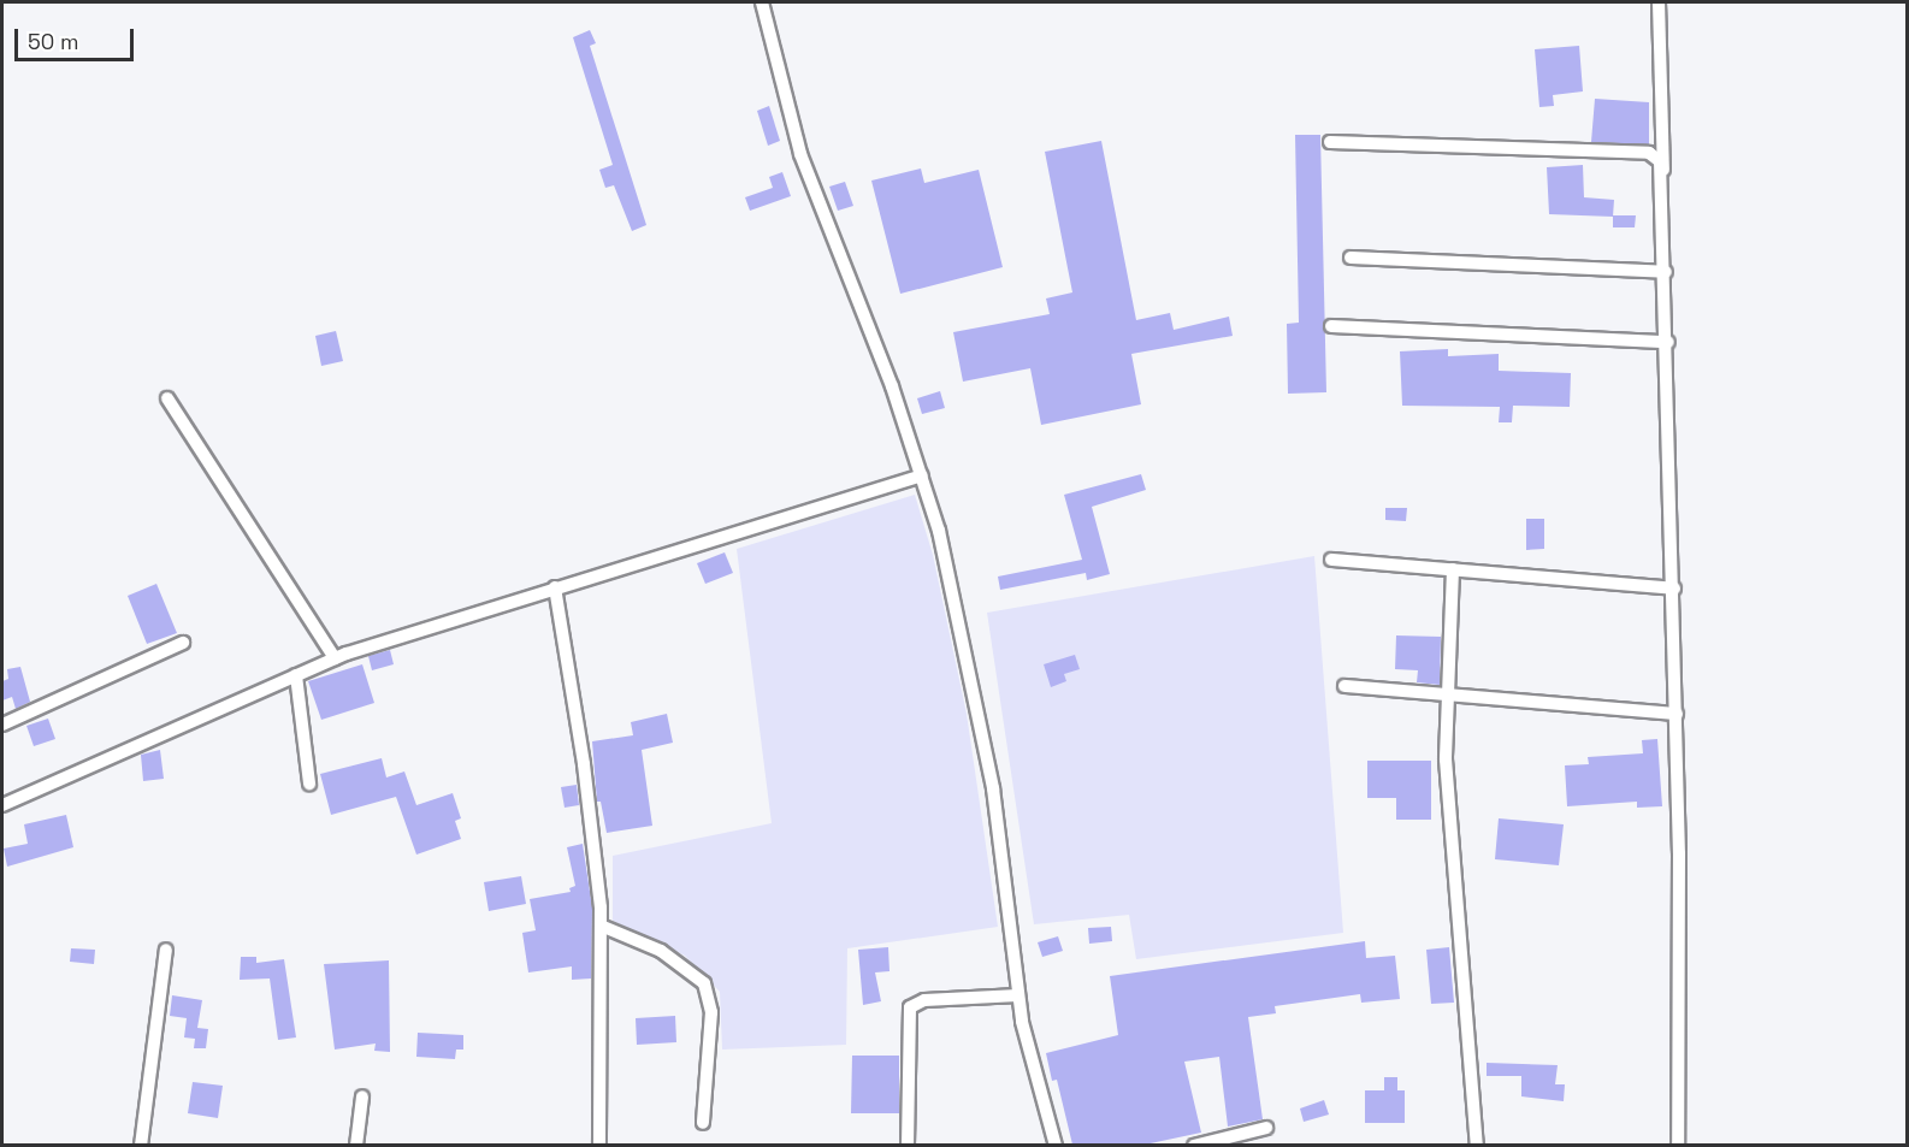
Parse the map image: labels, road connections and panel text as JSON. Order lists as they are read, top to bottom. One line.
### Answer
{"scale_bar":"50 m"}
